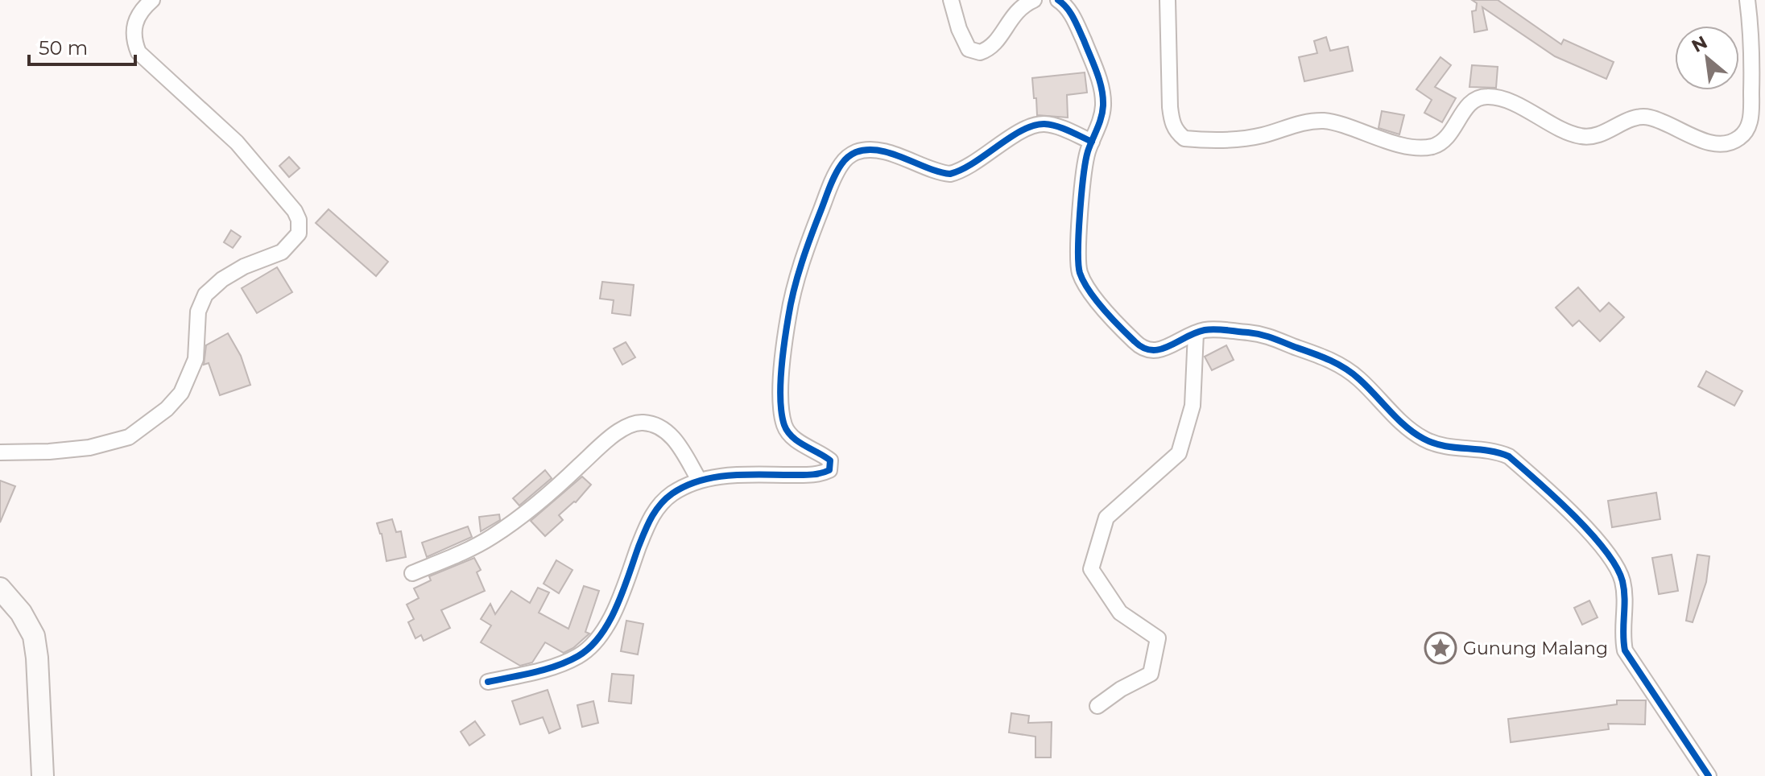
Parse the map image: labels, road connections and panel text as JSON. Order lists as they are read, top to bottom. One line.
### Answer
{"places":{"place":["Gunung Malang"]},"scale_bar":"50 m","north":"top left"}
